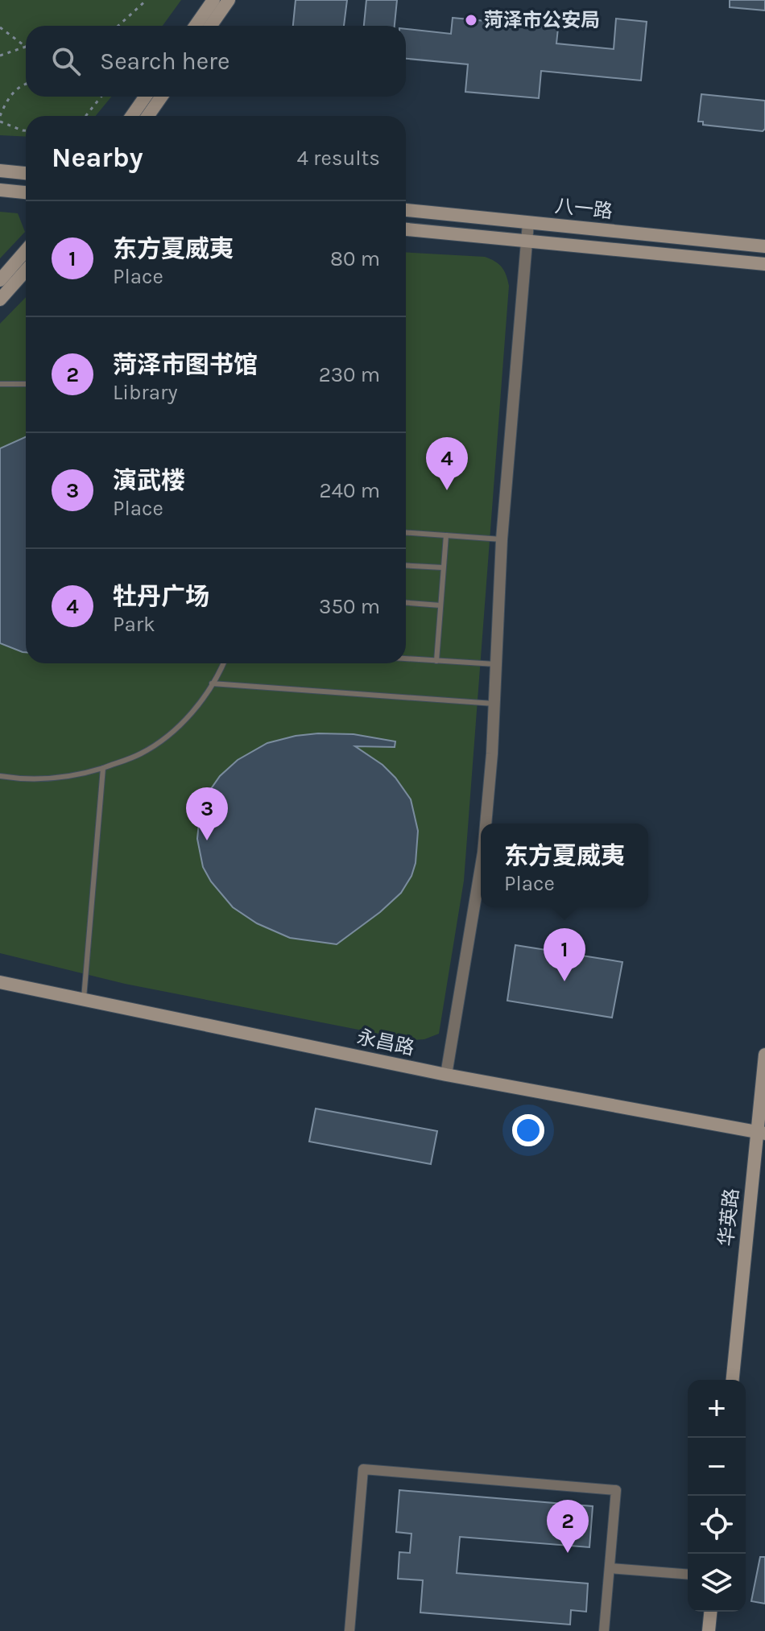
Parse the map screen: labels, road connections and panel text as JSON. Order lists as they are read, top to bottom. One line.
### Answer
{"streets":{"main road":["八一路","永昌路","华英路"]},"crossings":[["永昌路","华英路"]],"places":["菏泽市公安局"],"page":{"search":"Search here","heading":["Nearby","4 results"],"list":[{"mark":"1","name":"东方夏威夷","note":"Place","value":"80 m"},{"mark":"2","name":"菏泽市图书馆","note":"Library","value":"230 m"},{"mark":"3","name":"演武楼","note":"Place","value":"240 m"},{"mark":"4","name":"牡丹广场","note":"Park","value":"350 m"}],"pins":["4","3","1","2"],"popup":["东方夏威夷","Place"],"map_buttons":["+","−"]}}
